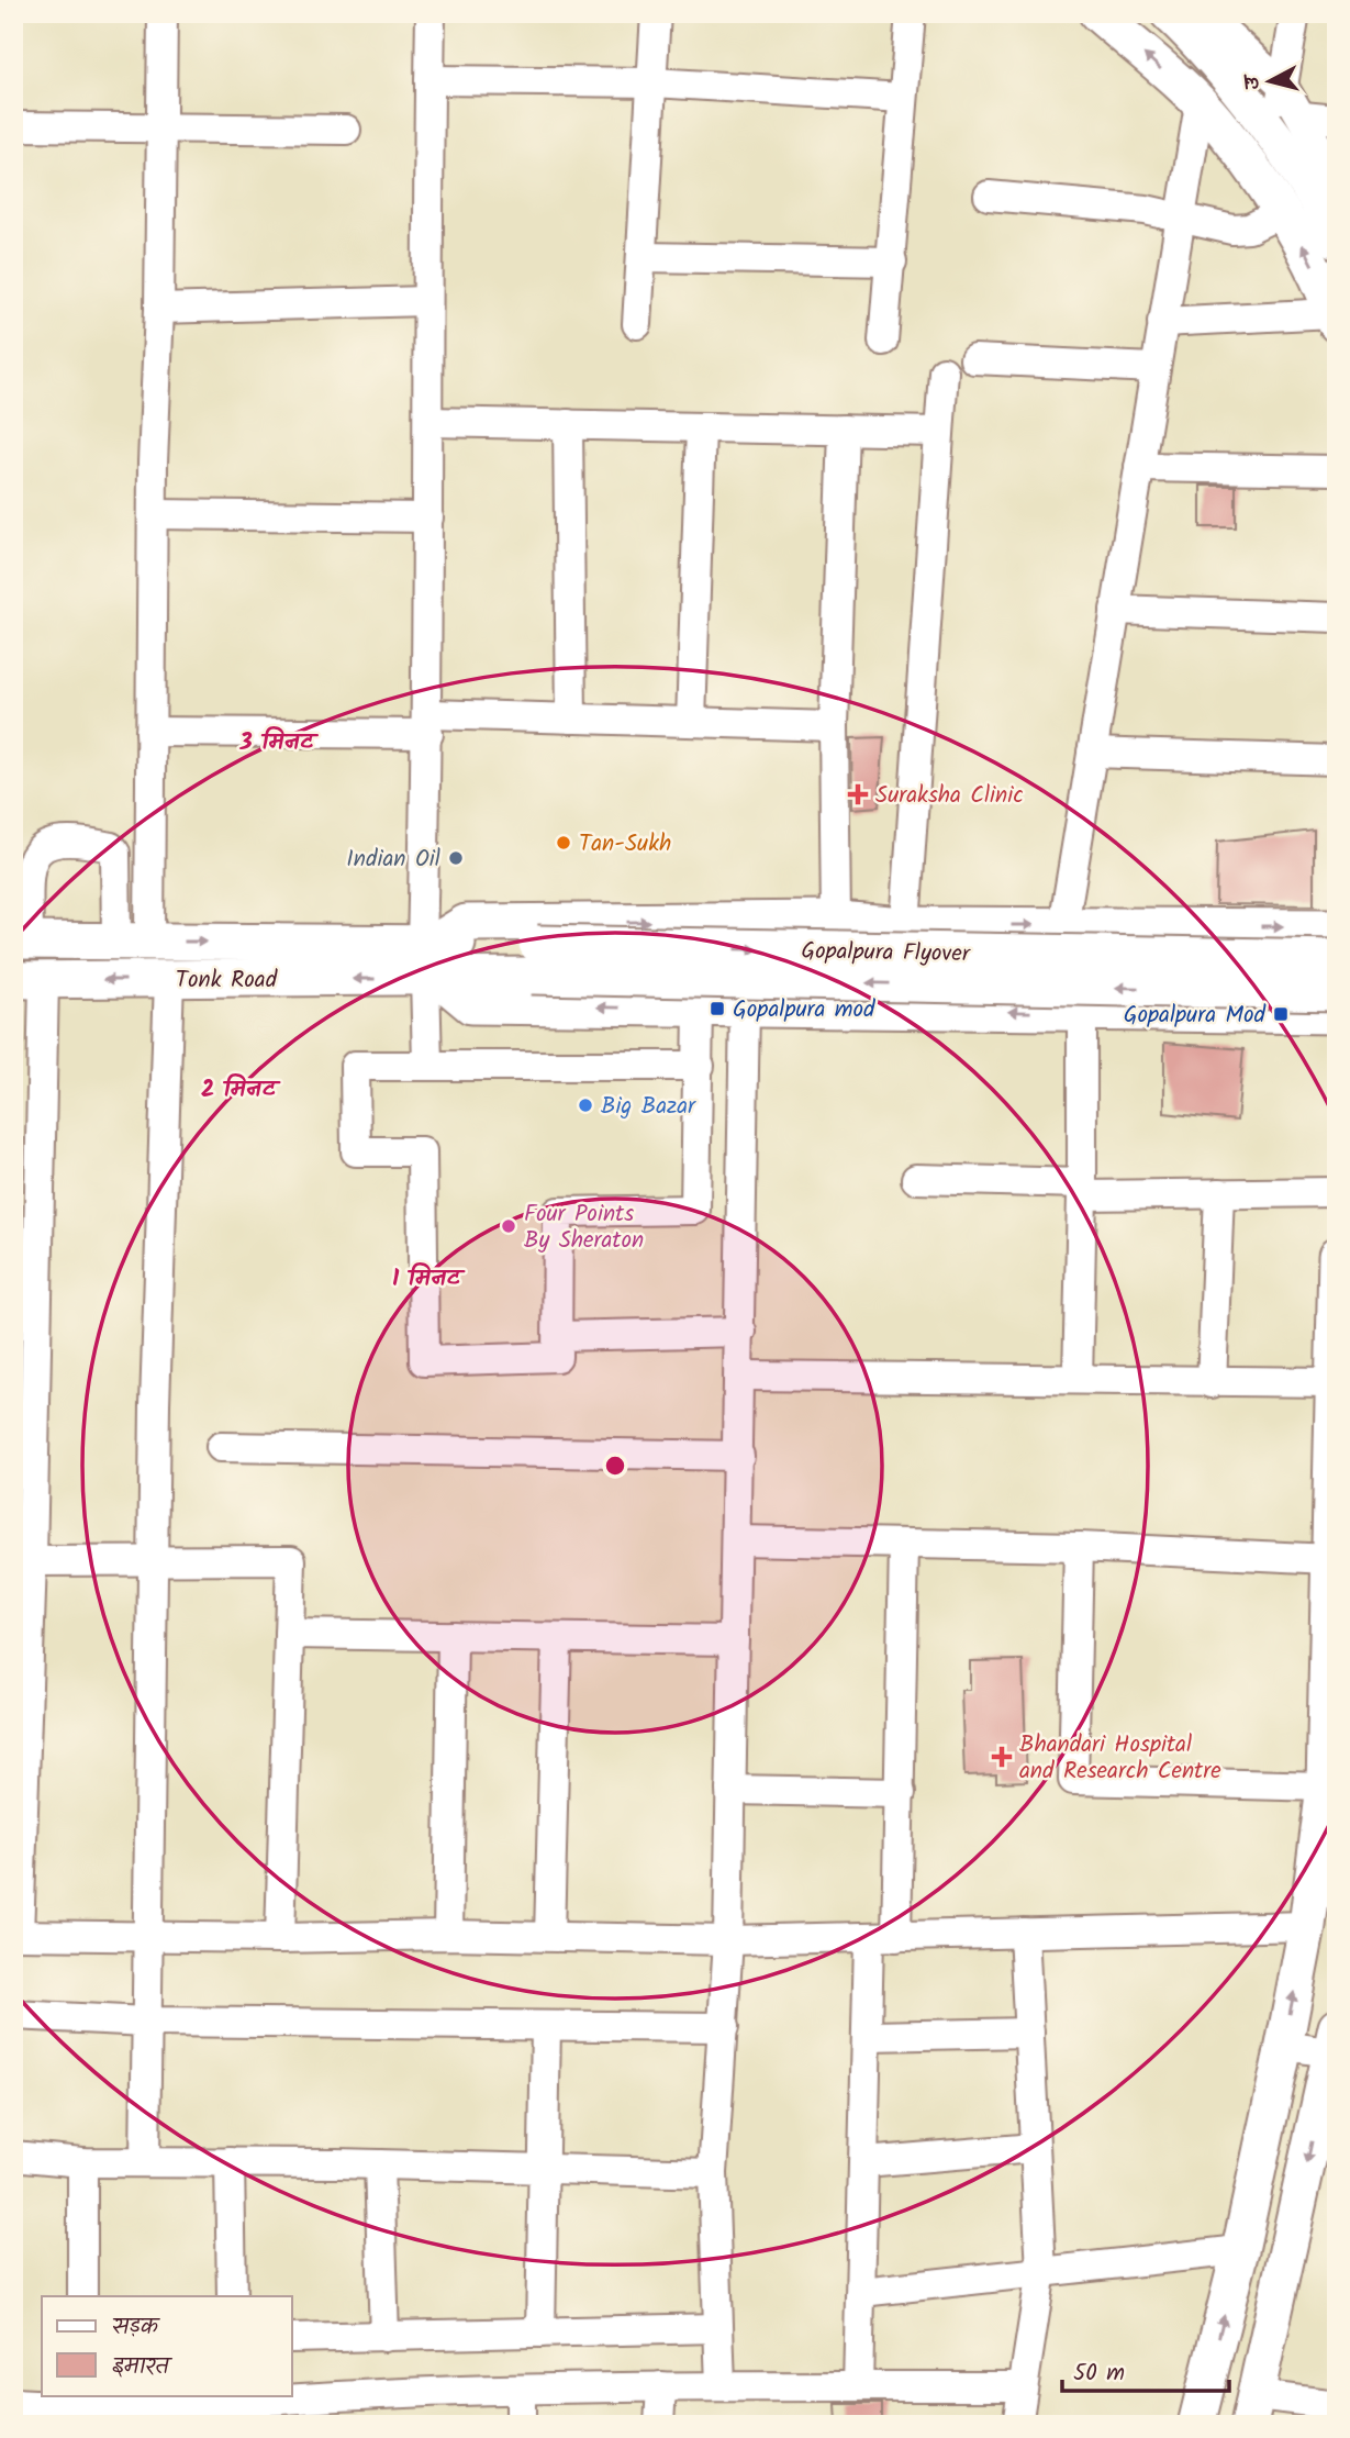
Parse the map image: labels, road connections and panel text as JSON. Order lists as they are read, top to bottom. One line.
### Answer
{"streets":{"main road":["Gopalpura Flyover","Tonk Road"]},"crossings":[["Gopalpura Flyover","Tonk Road"]],"places":{"health":["Suraksha Clinic","Bhandari Hospital and Research Centre"],"other":["Tan-Sukh","Indian Oil","Big Bazar","Four Points By Sheraton"],"transit":["Gopalpura mod","Gopalpura Mod"]},"legend":["सड़क","इमारत"],"scale_bar":"50 m","north":"left","rings":["3 मिनट","2 मिनट","1 मिनट"]}
